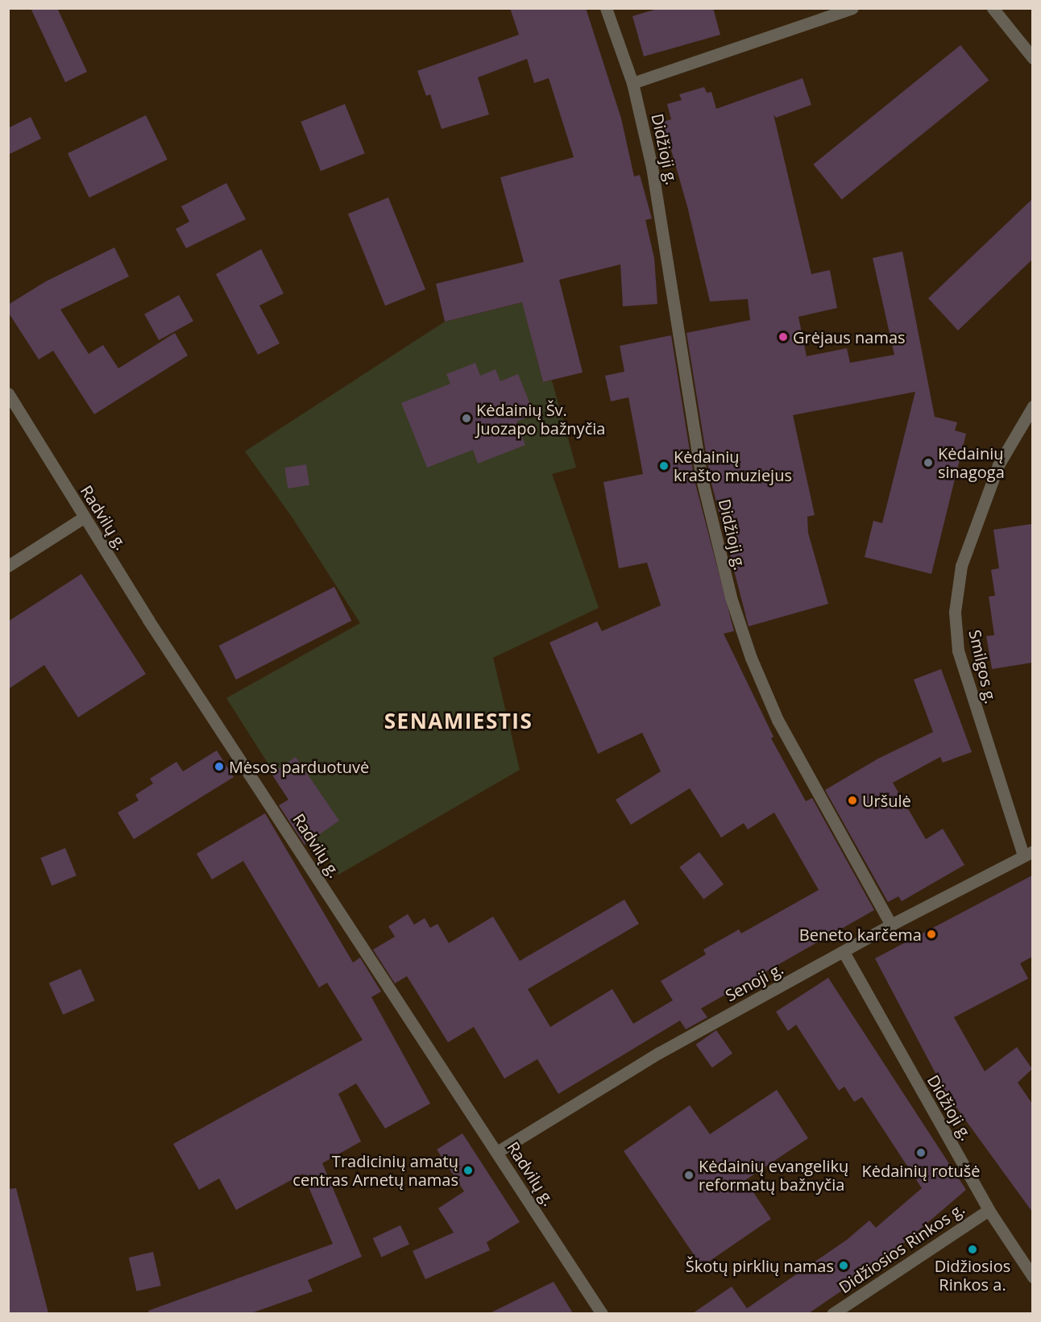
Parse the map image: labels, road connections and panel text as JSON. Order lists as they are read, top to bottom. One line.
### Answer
{"streets":{"street":["Didžioji g.","Radvilų g.","Smilgos g.","Senoji g.","Didžiosios Rinkos g."]},"crossings":[["Didžioji g.","Senoji g."],["Didžioji g.","Didžiosios Rinkos g."],["Radvilų g.","Senoji g."],["Smilgos g.","Senoji g."]],"districts":["SENAMIESTIS"],"places":["Grėjaus namas","Kėdainių Šv. Juozapo bažnyčia","Kėdainių sinagoga","Kėdainių krašto muziejus","Mėsos parduotuvė","Uršulė","Beneto karčema","Kėdainių rotušė","Tradicinių amatų centras Arnetų namas","Kėdainių evangelikų reformatų bažnyčia","Didžiosios Rinkos a.","Škotų pirklių namas"]}
